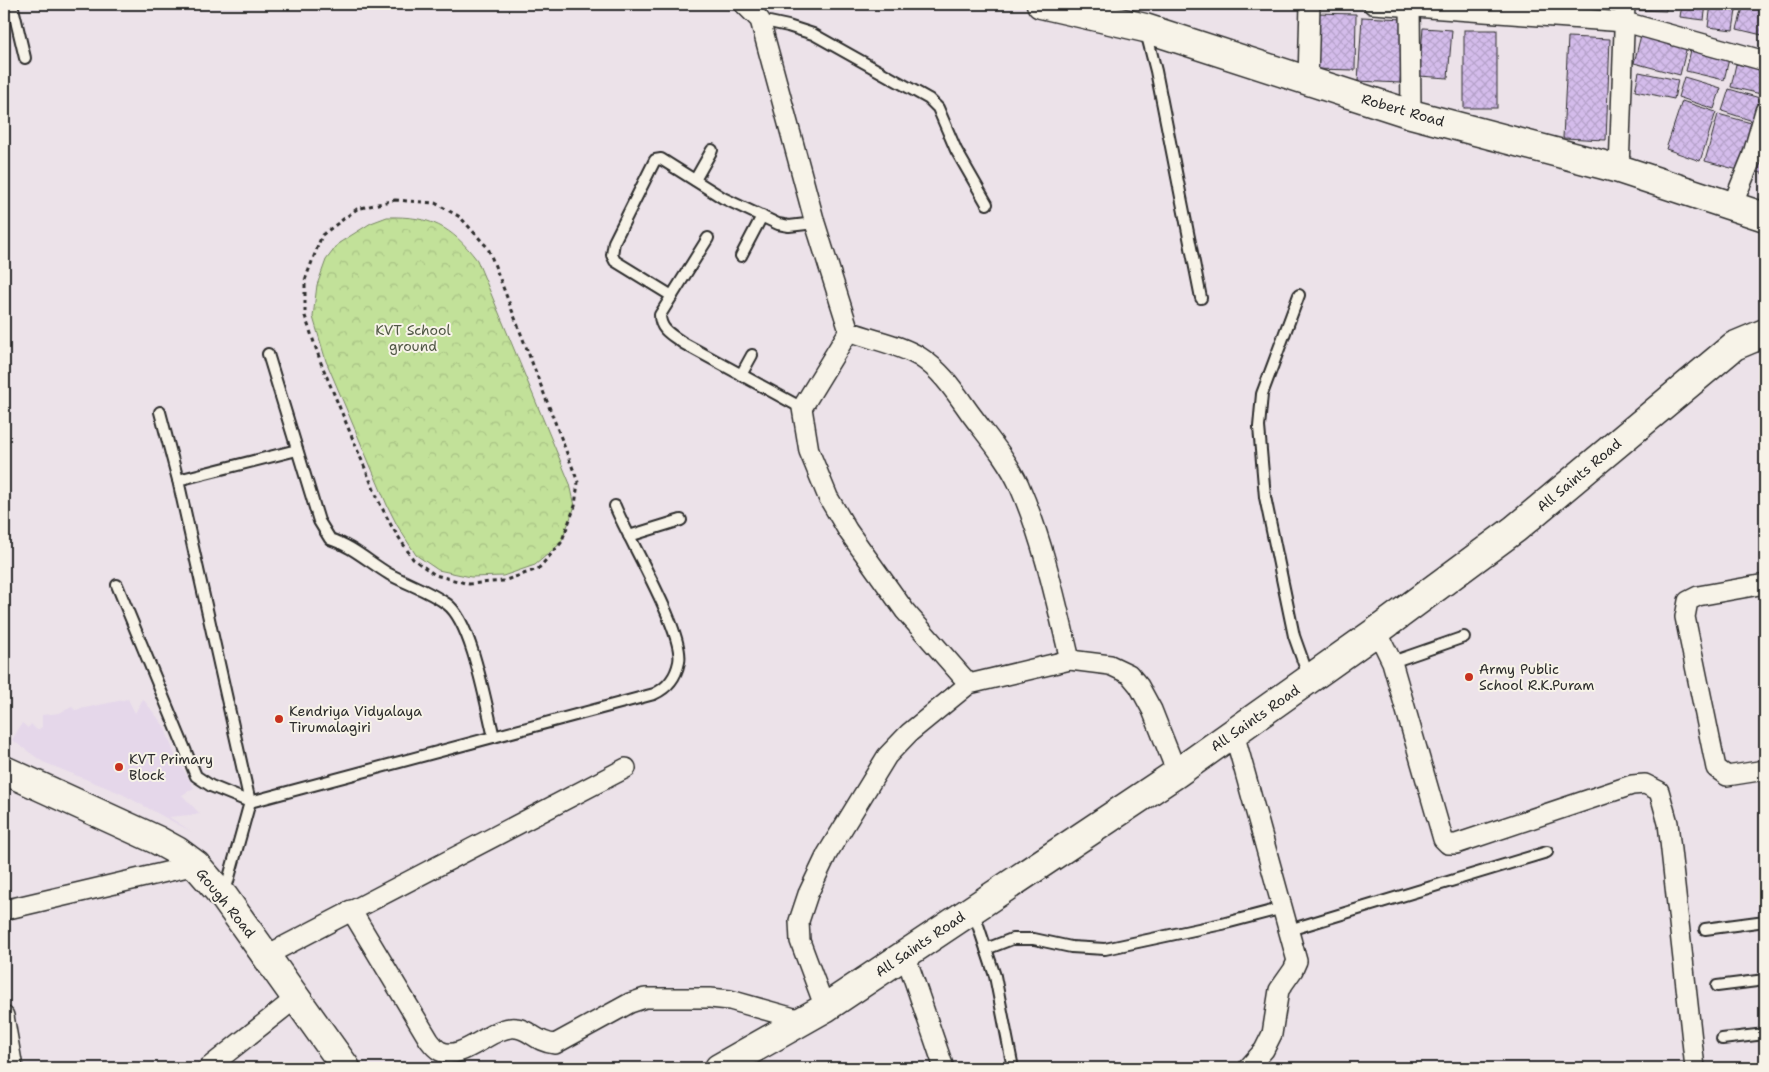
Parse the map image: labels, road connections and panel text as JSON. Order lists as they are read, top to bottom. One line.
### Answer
{"streets":{"street":["Robert Road","All Saints Road","Gough Road"]},"parks":["KVT School ground"],"places":["Army Public School R.K.Puram","Kendriya Vidyalaya Tirumalagiri","KVT Primary Block"]}
